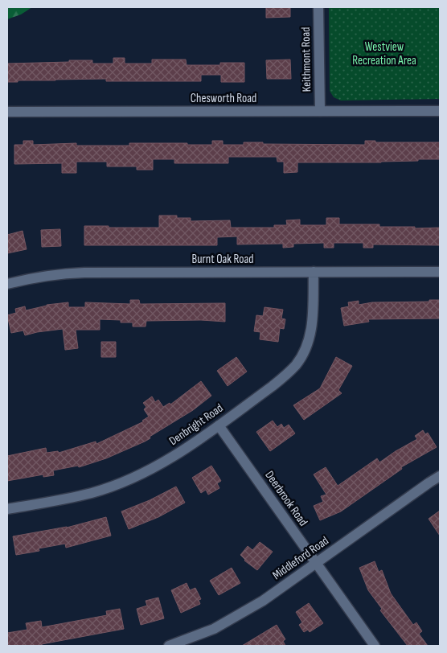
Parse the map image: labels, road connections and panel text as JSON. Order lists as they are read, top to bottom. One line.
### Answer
{"streets":{"street":["Keithmont Road","Chesworth Road","Burnt Oak Road","Denbright Road","Deerbrook Road","Middleford Road"]},"crossings":[["Keithmont Road","Chesworth Road"],["Burnt Oak Road","Denbright Road"],["Denbright Road","Deerbrook Road"],["Deerbrook Road","Middleford Road"]],"parks":["Westview Recreation Area"]}
